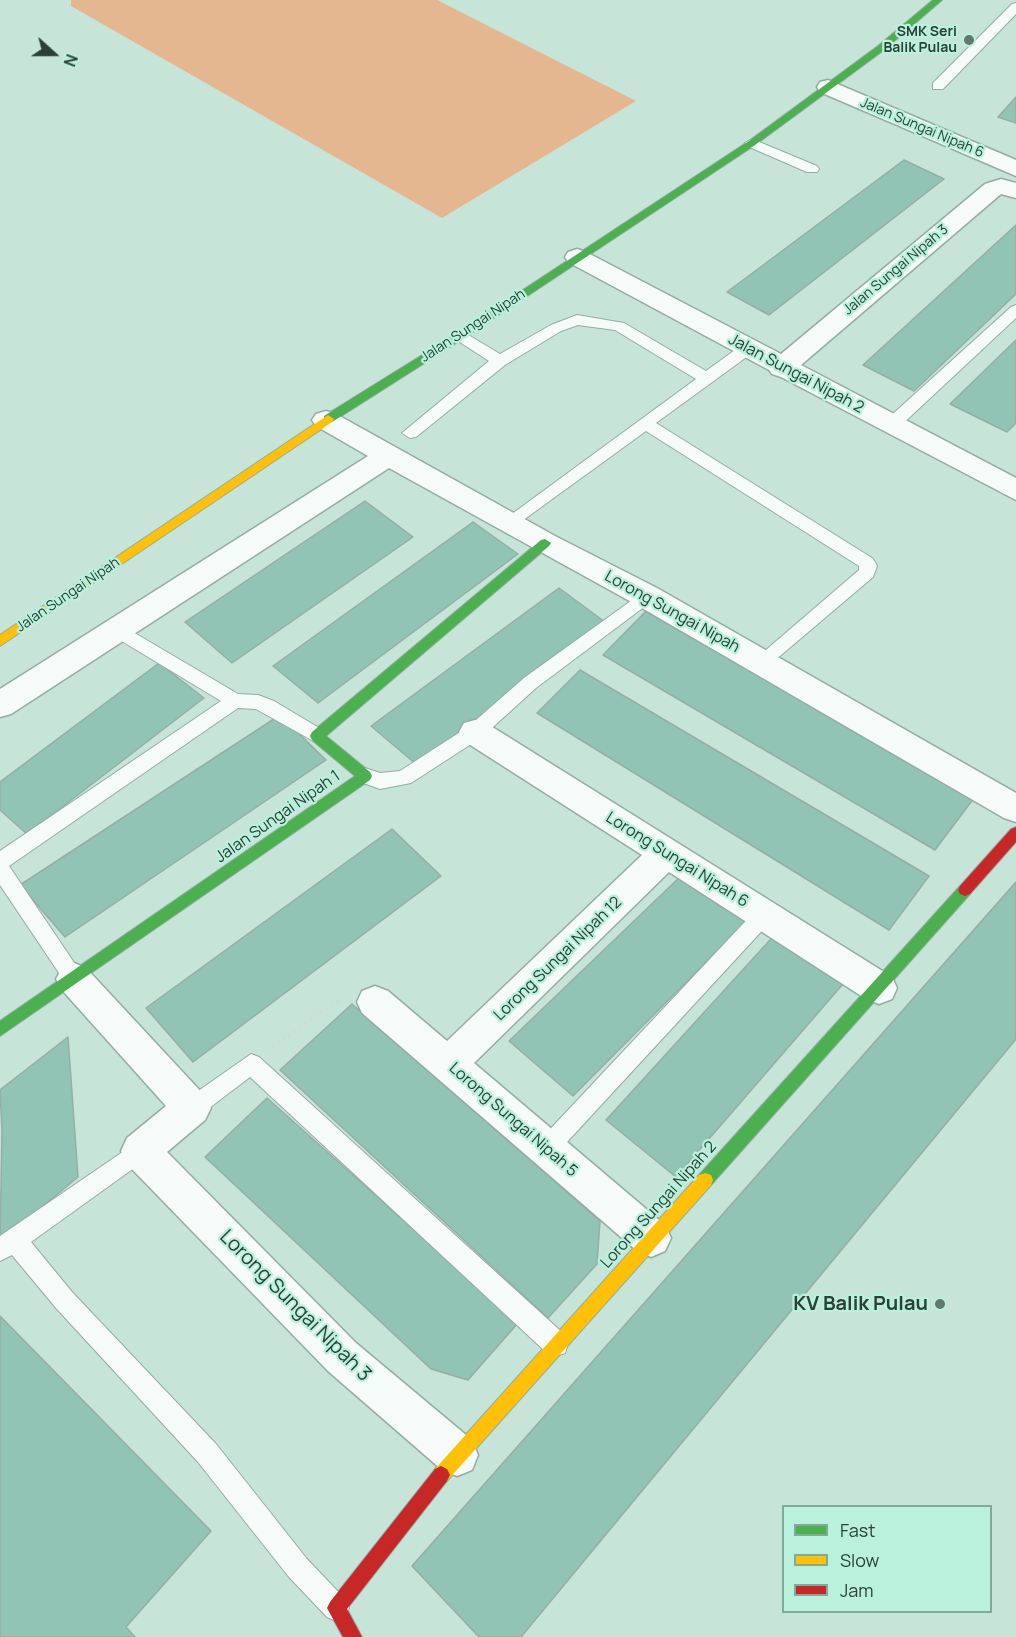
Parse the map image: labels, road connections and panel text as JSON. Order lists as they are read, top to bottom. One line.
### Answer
{"streets":{"street":["Jalan Sungai Nipah 6","Jalan Sungai Nipah 3","Jalan Sungai Nipah","Jalan Sungai Nipah 2","Lorong Sungai Nipah","Jalan Sungai Nipah 1","Lorong Sungai Nipah 6","Lorong Sungai Nipah 12","Lorong Sungai Nipah 5","Lorong Sungai Nipah 2","Lorong Sungai Nipah 3"]},"crossings":[["Jalan Sungai Nipah 6","Jalan Sungai Nipah"],["Jalan Sungai Nipah 3","Jalan Sungai Nipah 2"],["Jalan Sungai Nipah","Jalan Sungai Nipah 2"],["Jalan Sungai Nipah","Lorong Sungai Nipah"],["Lorong Sungai Nipah 6","Lorong Sungai Nipah 12"],["Lorong Sungai Nipah 6","Lorong Sungai Nipah 2"],["Lorong Sungai Nipah 12","Lorong Sungai Nipah 5"],["Lorong Sungai Nipah 5","Lorong Sungai Nipah 2"],["Lorong Sungai Nipah 2","Lorong Sungai Nipah 3"]],"places":["SMK Seri Balik Pulau","KV Balik Pulau"],"legend":["Fast","Slow","Jam"],"north":"right"}
